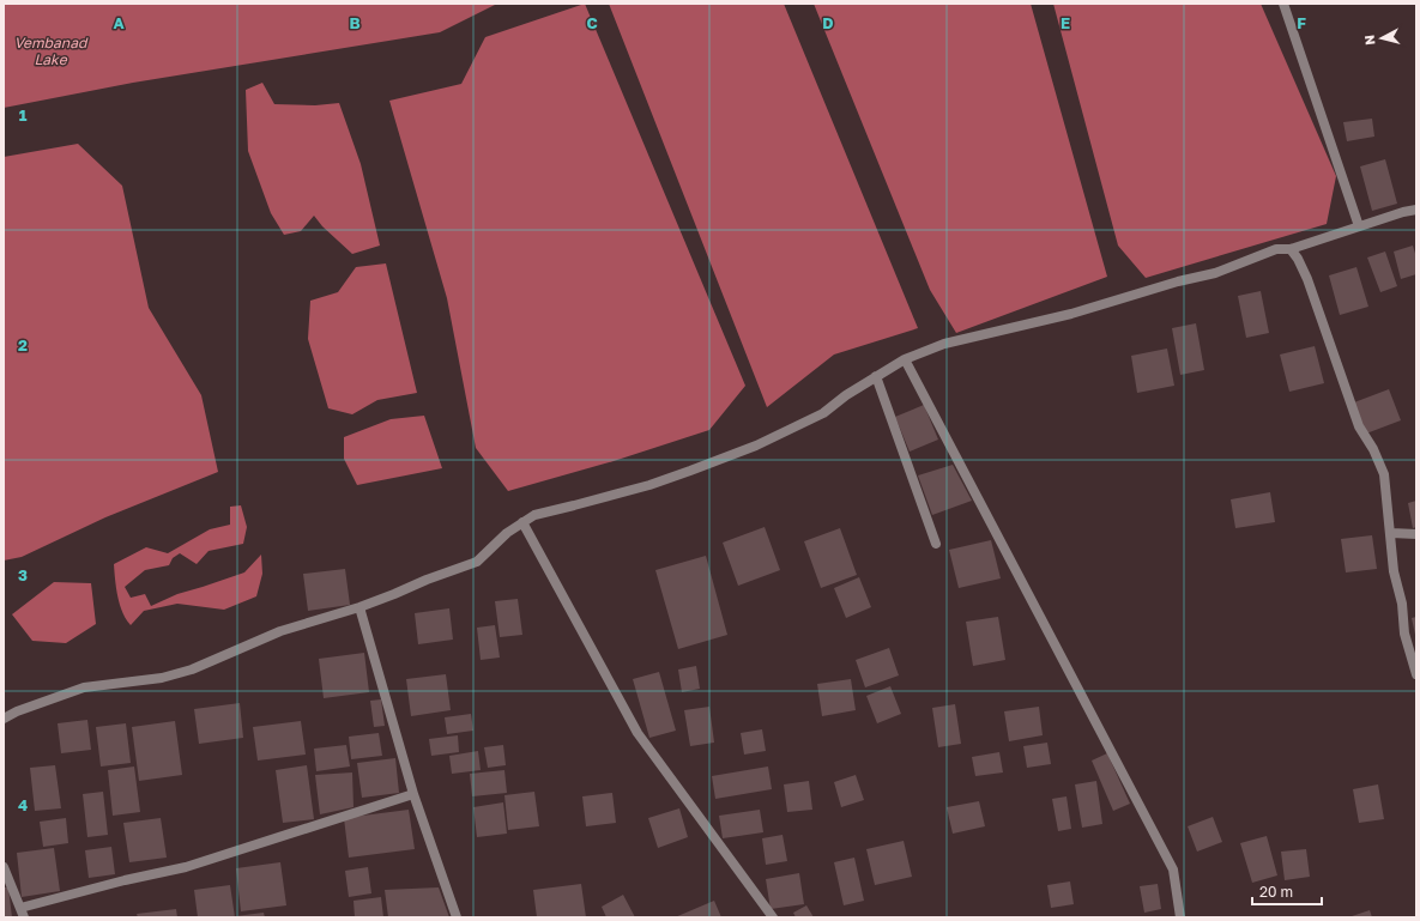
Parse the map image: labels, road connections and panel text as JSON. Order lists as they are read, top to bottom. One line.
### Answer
{"water":["Vembanad Lake"],"scale_bar":"20 m","north":"left","grid":{"columns":["A","B","C","D","E","F"],"rows":["1","2","3","4"]}}
